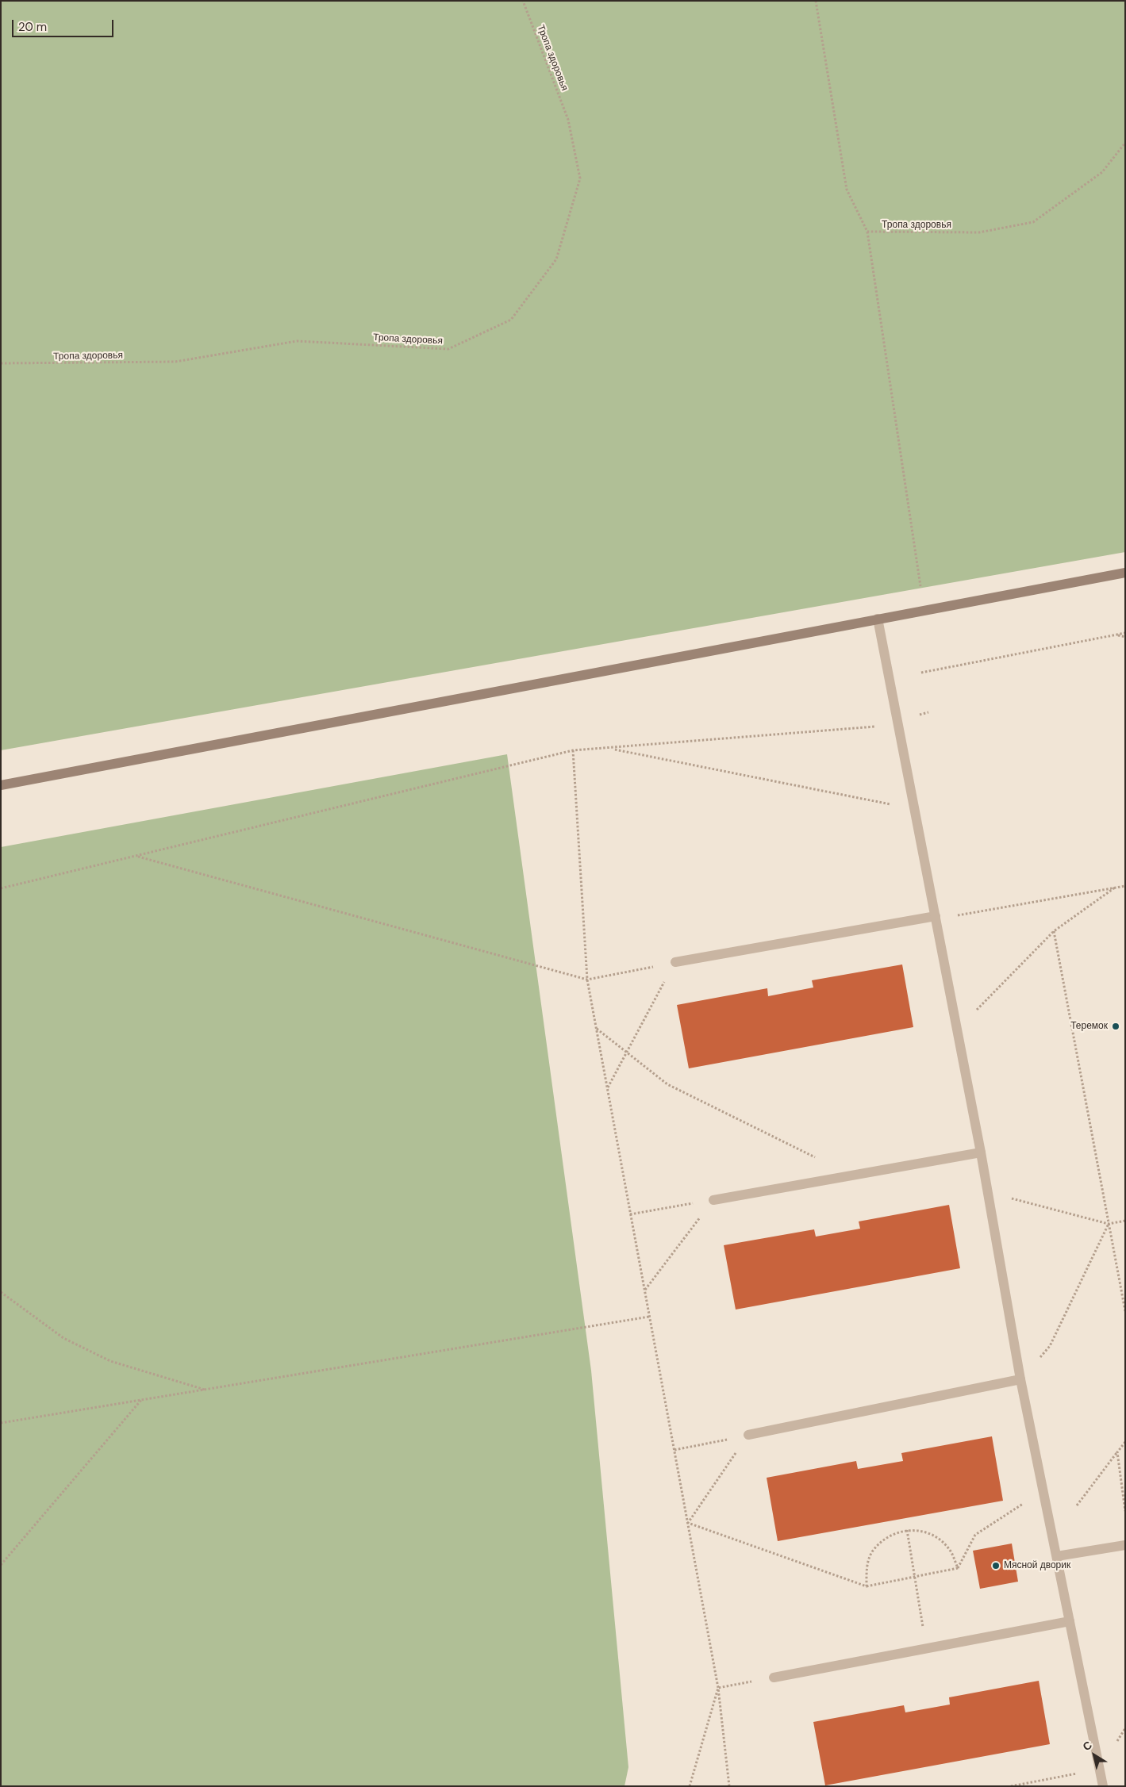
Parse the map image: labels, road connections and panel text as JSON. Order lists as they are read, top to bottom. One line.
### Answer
{"streets":{"path":["Тропа здоровья"]},"places":["Теремок","Мясной дворик"],"scale_bar":"20 m","north":"top left"}
